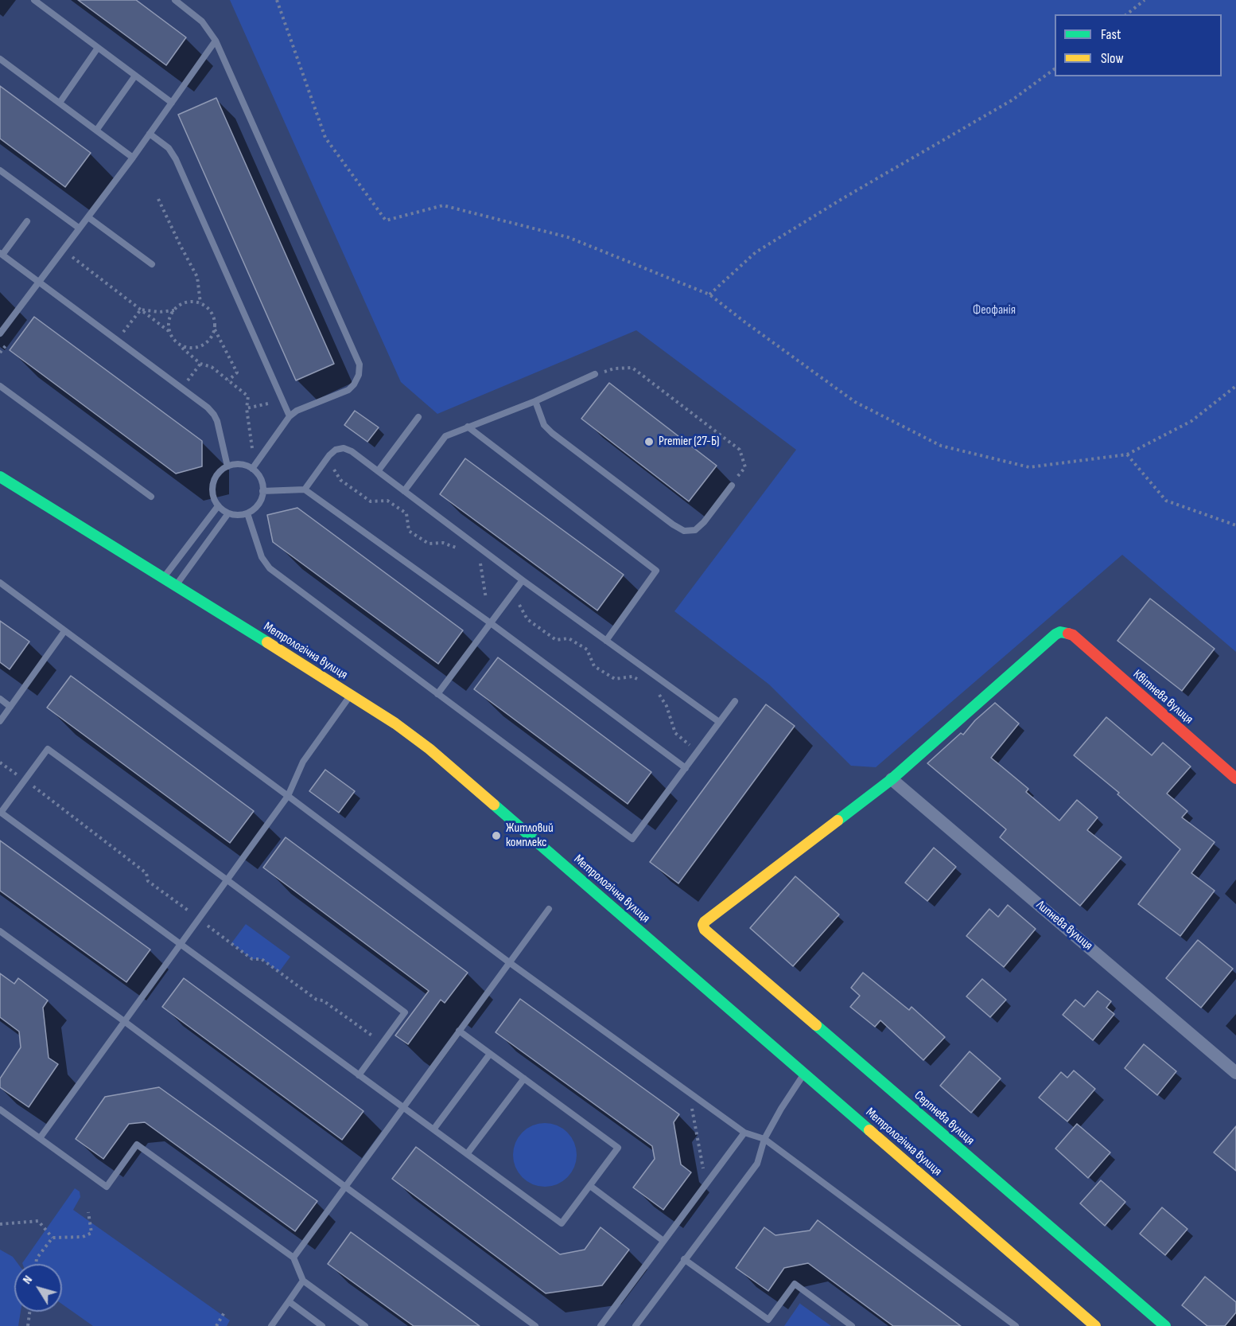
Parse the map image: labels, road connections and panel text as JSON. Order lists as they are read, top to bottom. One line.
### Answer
{"streets":{"street":["Метрологічна вулиця","Квітнева вулиця","Липнева вулиця","Серпнева вулиця"]},"crossings":[["Квітнева вулиця","Липнева вулиця"],["Квітнева вулиця","Серпнева вулиця"],["Липнева вулиця","Серпнева вулиця"]],"parks":["Феофанія"],"places":["Premier (27-Б)","Житловий комплекс"],"legend":["Fast","Slow"],"north":"top left"}
